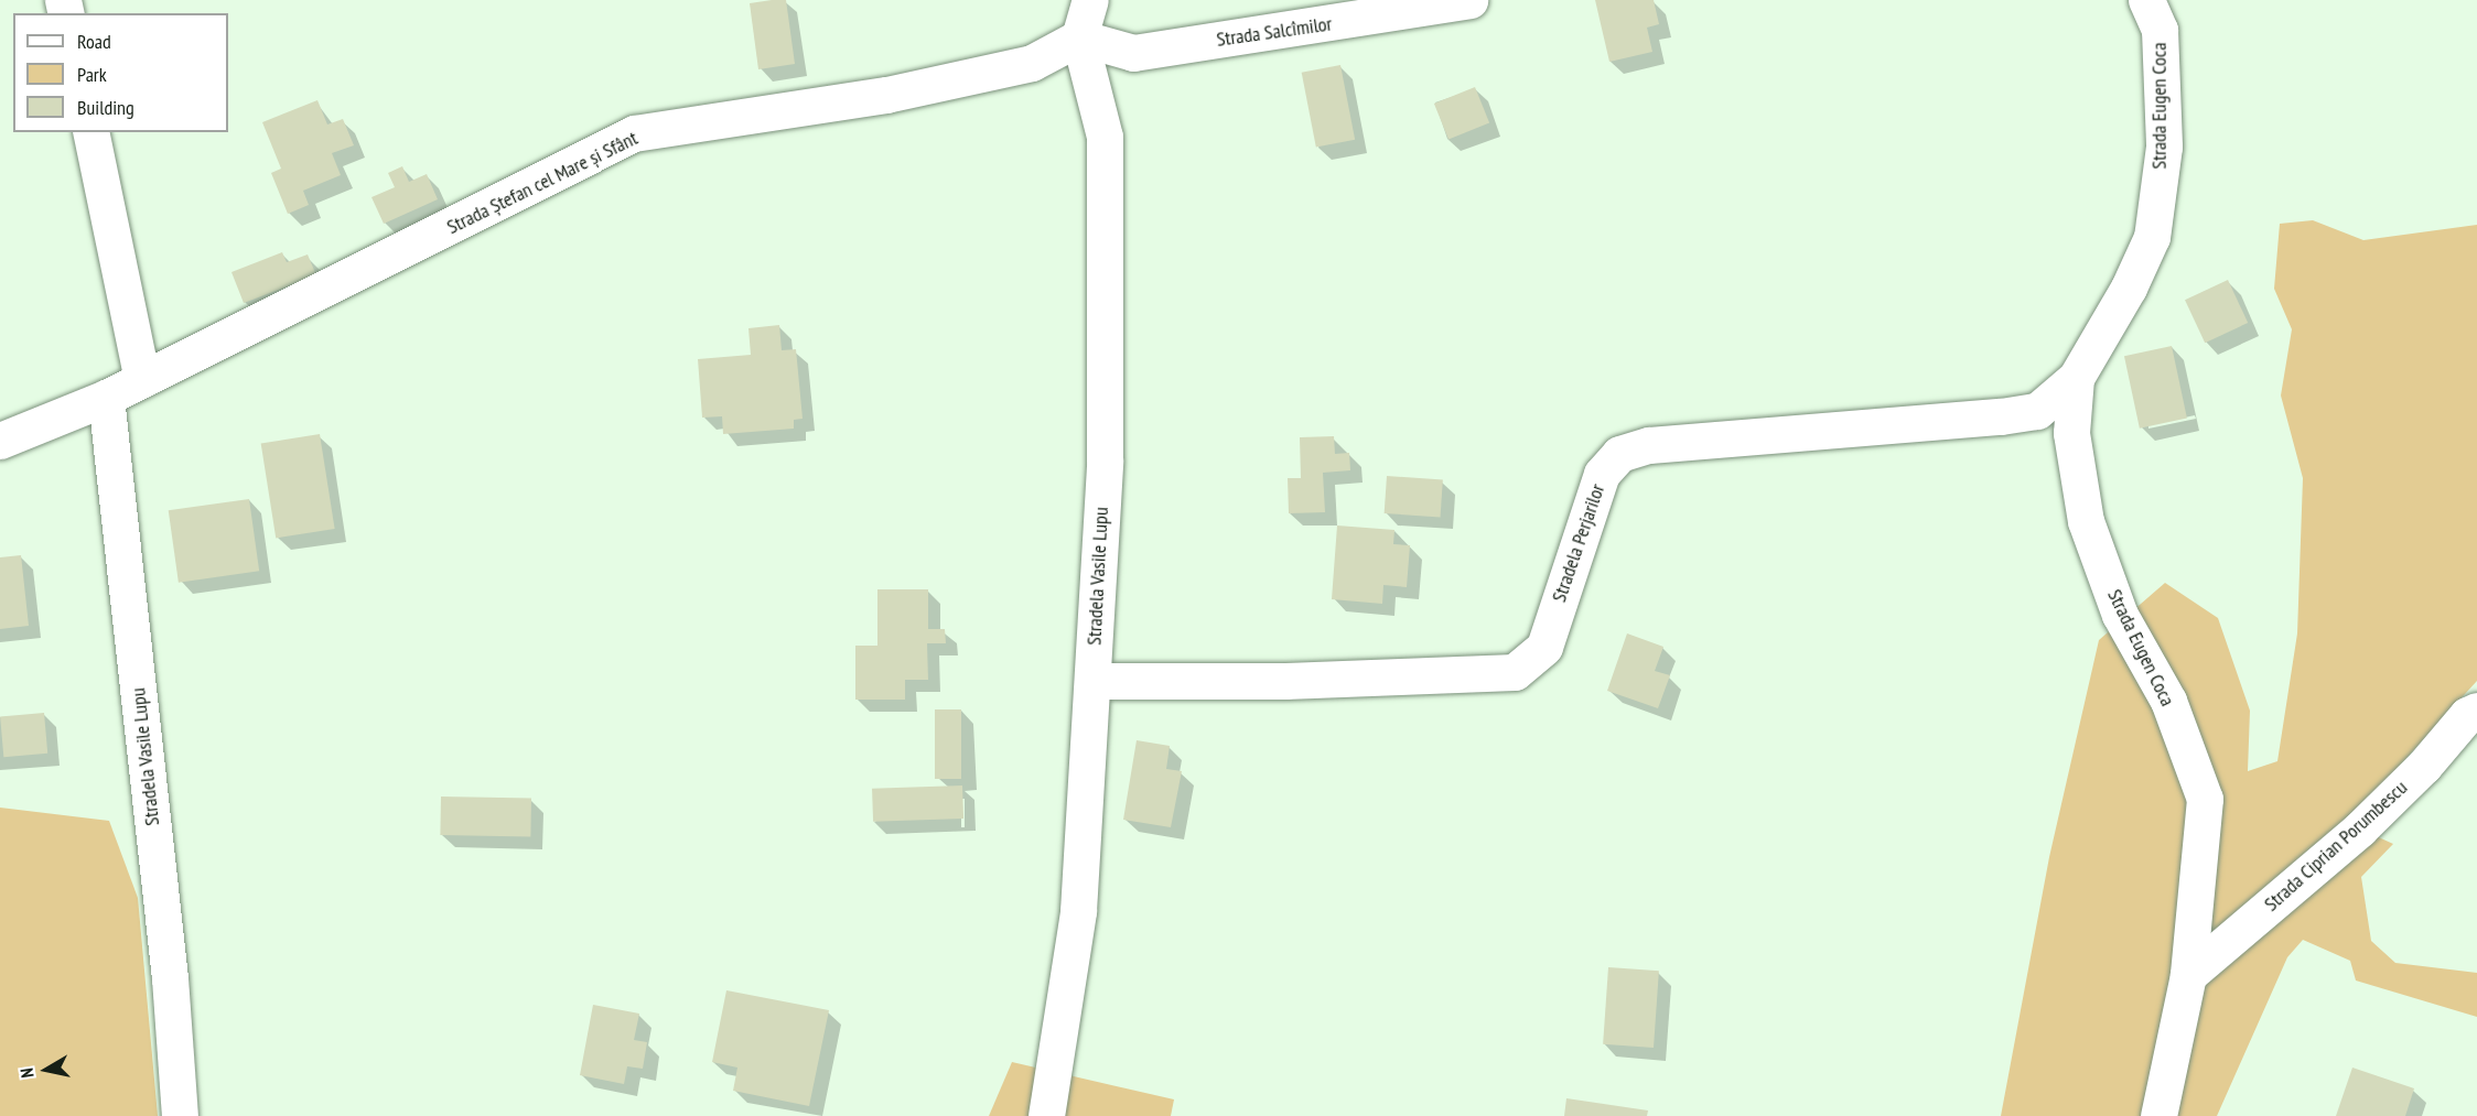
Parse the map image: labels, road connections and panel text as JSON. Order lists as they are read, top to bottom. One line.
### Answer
{"streets":{"street":["Strada Salcîmilor","Strada Eugen Coca","Strada Ștefan cel Mare și Sfânt","Stradela Perjarilor","Stradela Vasile Lupu","Strada Ciprian Porumbescu"]},"crossings":[["Strada Salcîmilor","Strada Ștefan cel Mare și Sfânt"],["Strada Salcîmilor","Stradela Vasile Lupu"],["Strada Eugen Coca","Stradela Perjarilor"],["Strada Eugen Coca","Strada Ciprian Porumbescu"],["Strada Ștefan cel Mare și Sfânt","Stradela Vasile Lupu"],["Stradela Perjarilor","Stradela Vasile Lupu"]],"legend":["Road","Park","Building"],"north":"left"}
